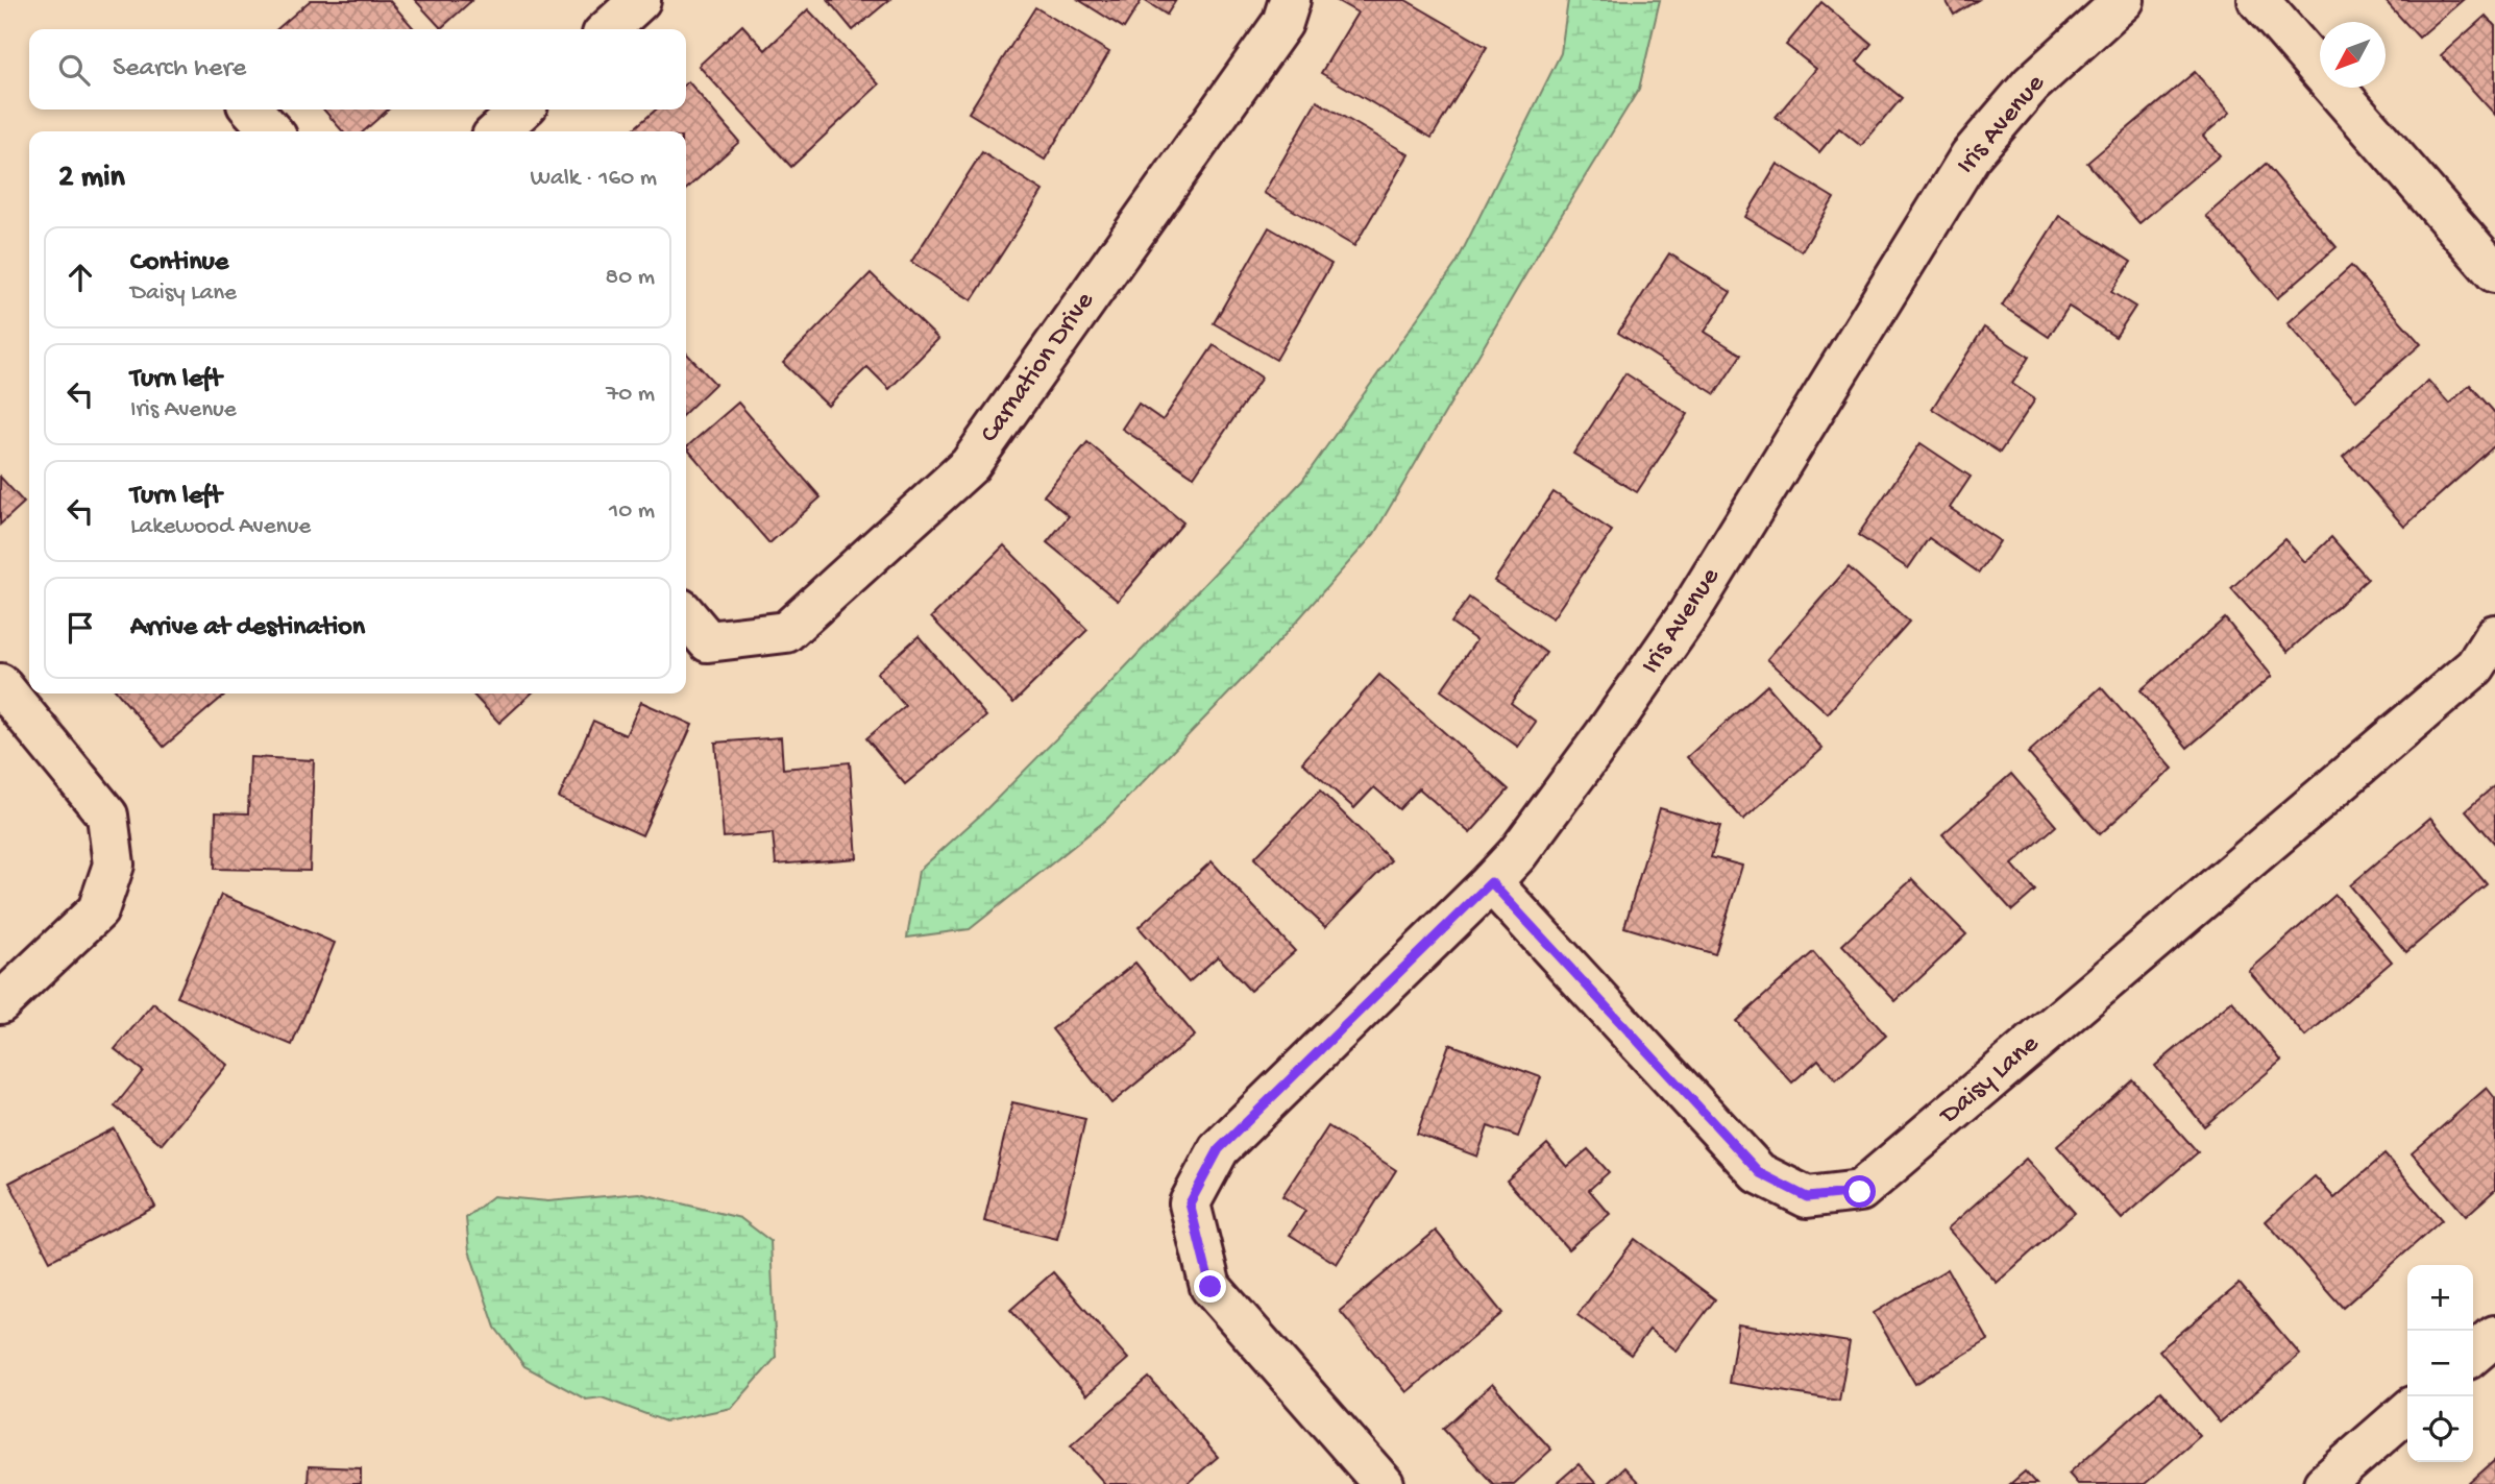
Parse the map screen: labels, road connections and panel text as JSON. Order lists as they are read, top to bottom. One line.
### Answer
{"streets":{"street":["Iris Avenue","Carnation Drive","Daisy Lane"]},"crossings":[["Iris Avenue","Daisy Lane"]],"north":"bottom left","page":{"search":"Search here","heading":["2 min","Walk · 160 m"],"list":[["Continue","Daisy Lane","80 m"],["Turn left","Iris Avenue","70 m"],["Turn left","Lakewood Avenue","10 m"],"Arrive at destination"],"map_buttons":["+","−"]}}
